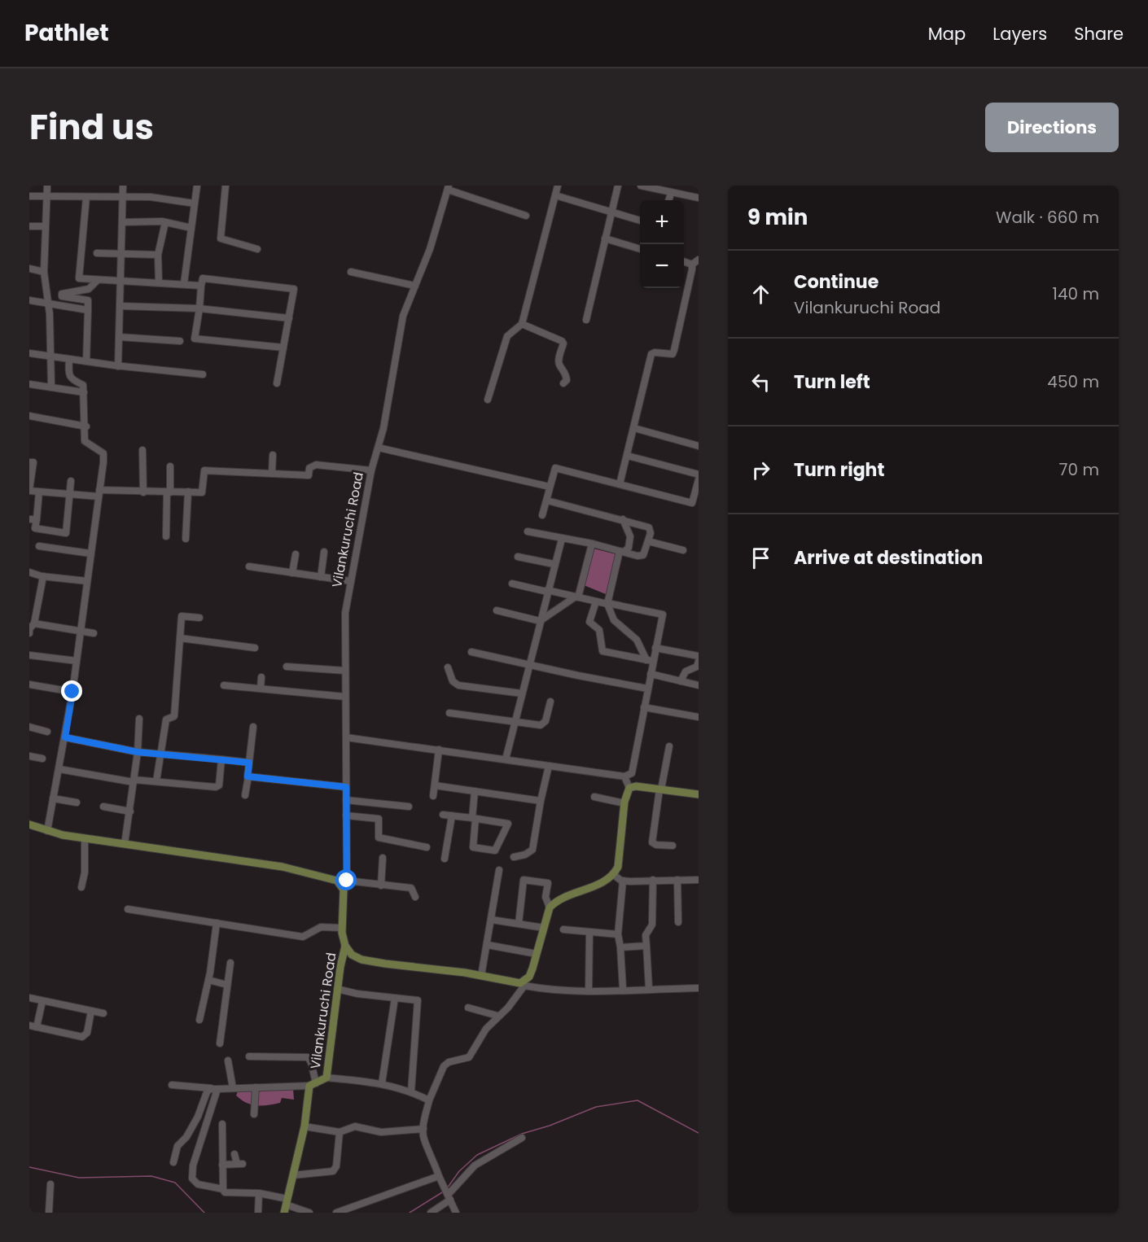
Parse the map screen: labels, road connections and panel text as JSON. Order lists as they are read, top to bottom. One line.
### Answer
{"streets":{"main road":["Vilankuruchi Road"]},"page":{"header":"Pathlet","nav":["Map","Layers","Share"],"title":"Find us","buttons":"Directions","heading":["9 min","Walk · 660 m"],"map_buttons":["+","−"],"list":[["Continue","Vilankuruchi Road","140 m"],["Turn left","450 m"],["Turn right","70 m"],"Arrive at destination"]}}
